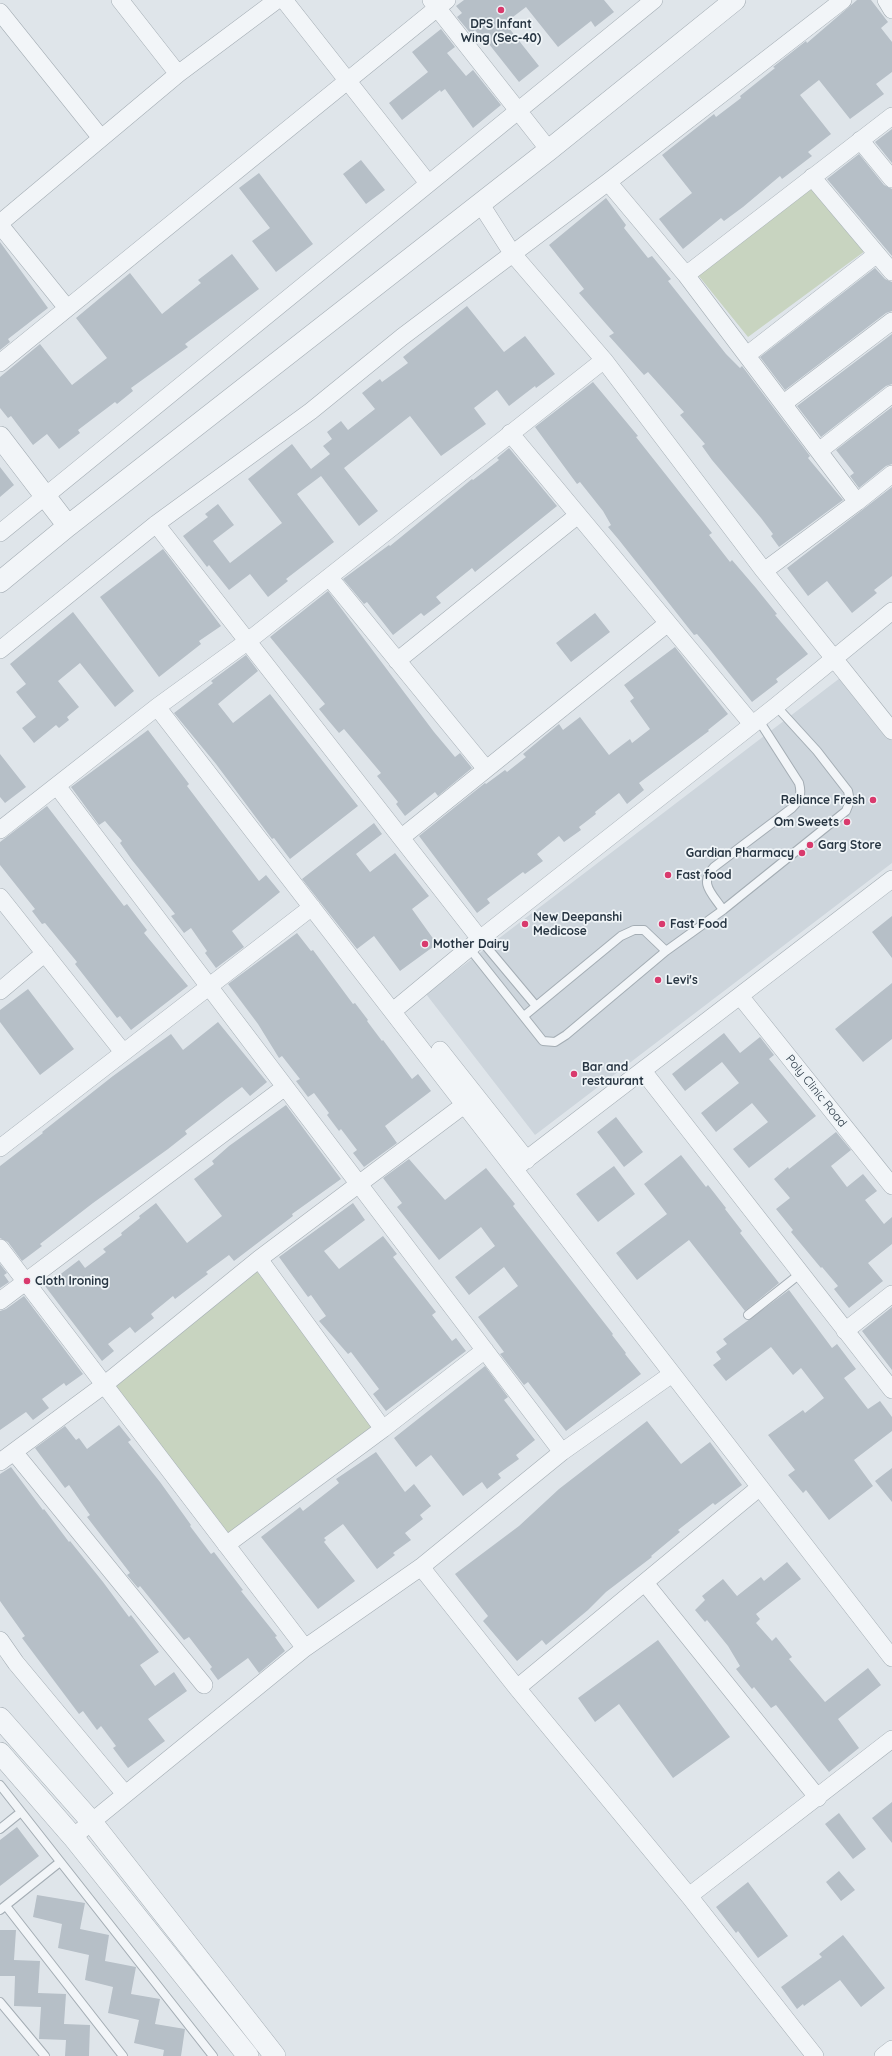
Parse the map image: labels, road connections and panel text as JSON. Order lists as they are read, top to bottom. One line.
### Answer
{"streets":{"street":["Poly Clinic Road"]},"places":["DPS Infant Wing (Sec-40)","Reliance Fresh","Om Sweets","Garg Store","Gardian Pharmacy","Fast food","New Deepanshi Medicose","Fast Food","Mother Dairy","Levi's","Bar and restaurant","Cloth Ironing"]}
